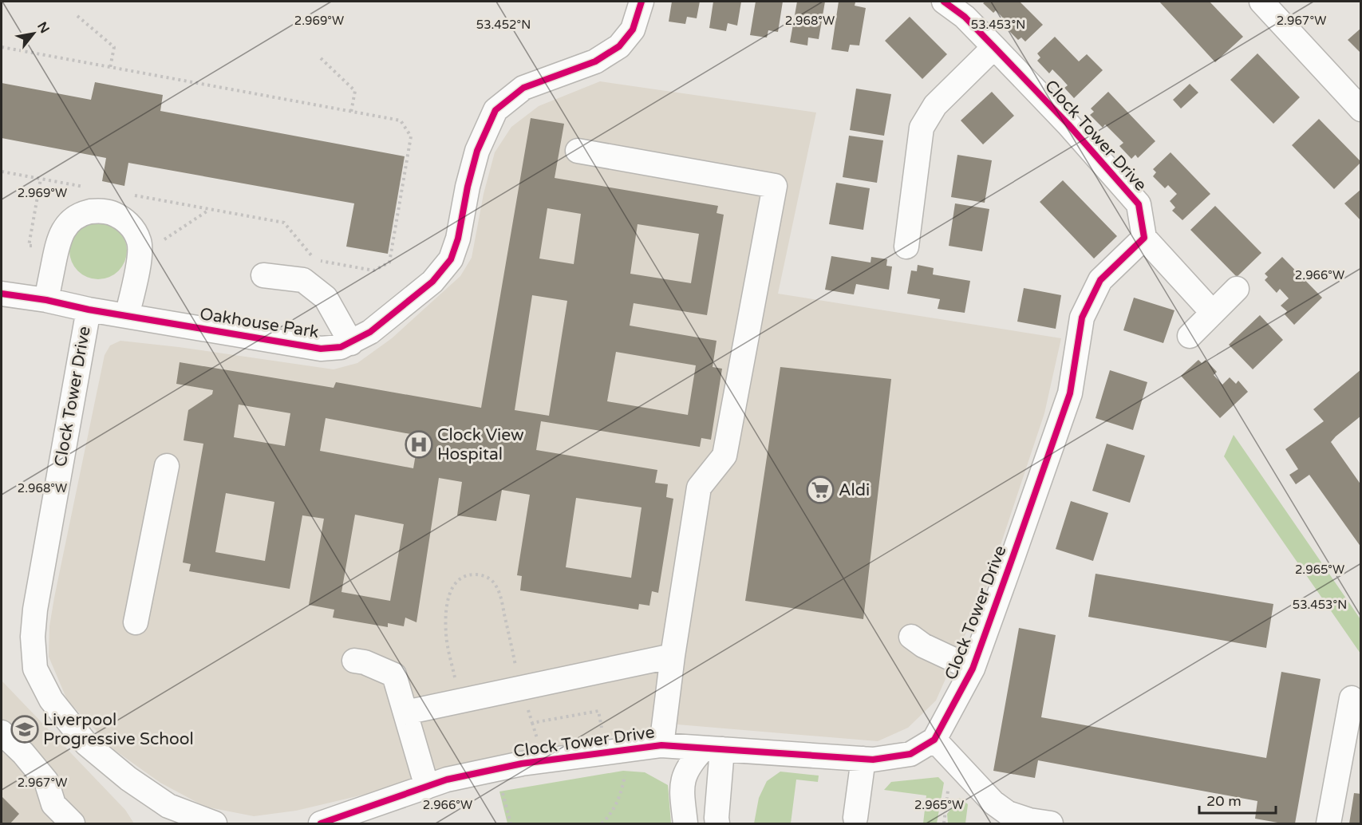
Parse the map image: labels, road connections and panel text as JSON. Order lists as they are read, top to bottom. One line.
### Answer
{"streets":{"street":["Clock Tower Drive","Oakhouse Park"]},"crossings":[["Clock Tower Drive","Oakhouse Park"]],"places":{"hospital":["Clock View Hospital"],"supermarket":["Aldi"],"school or university":["Liverpool Progressive School"]},"scale_bar":"20 m","north":"top right","coordinates":["2.969°W","2.968°W","2.967°W","53.452°N","53.453°N","2.966°W","2.965°W"]}
